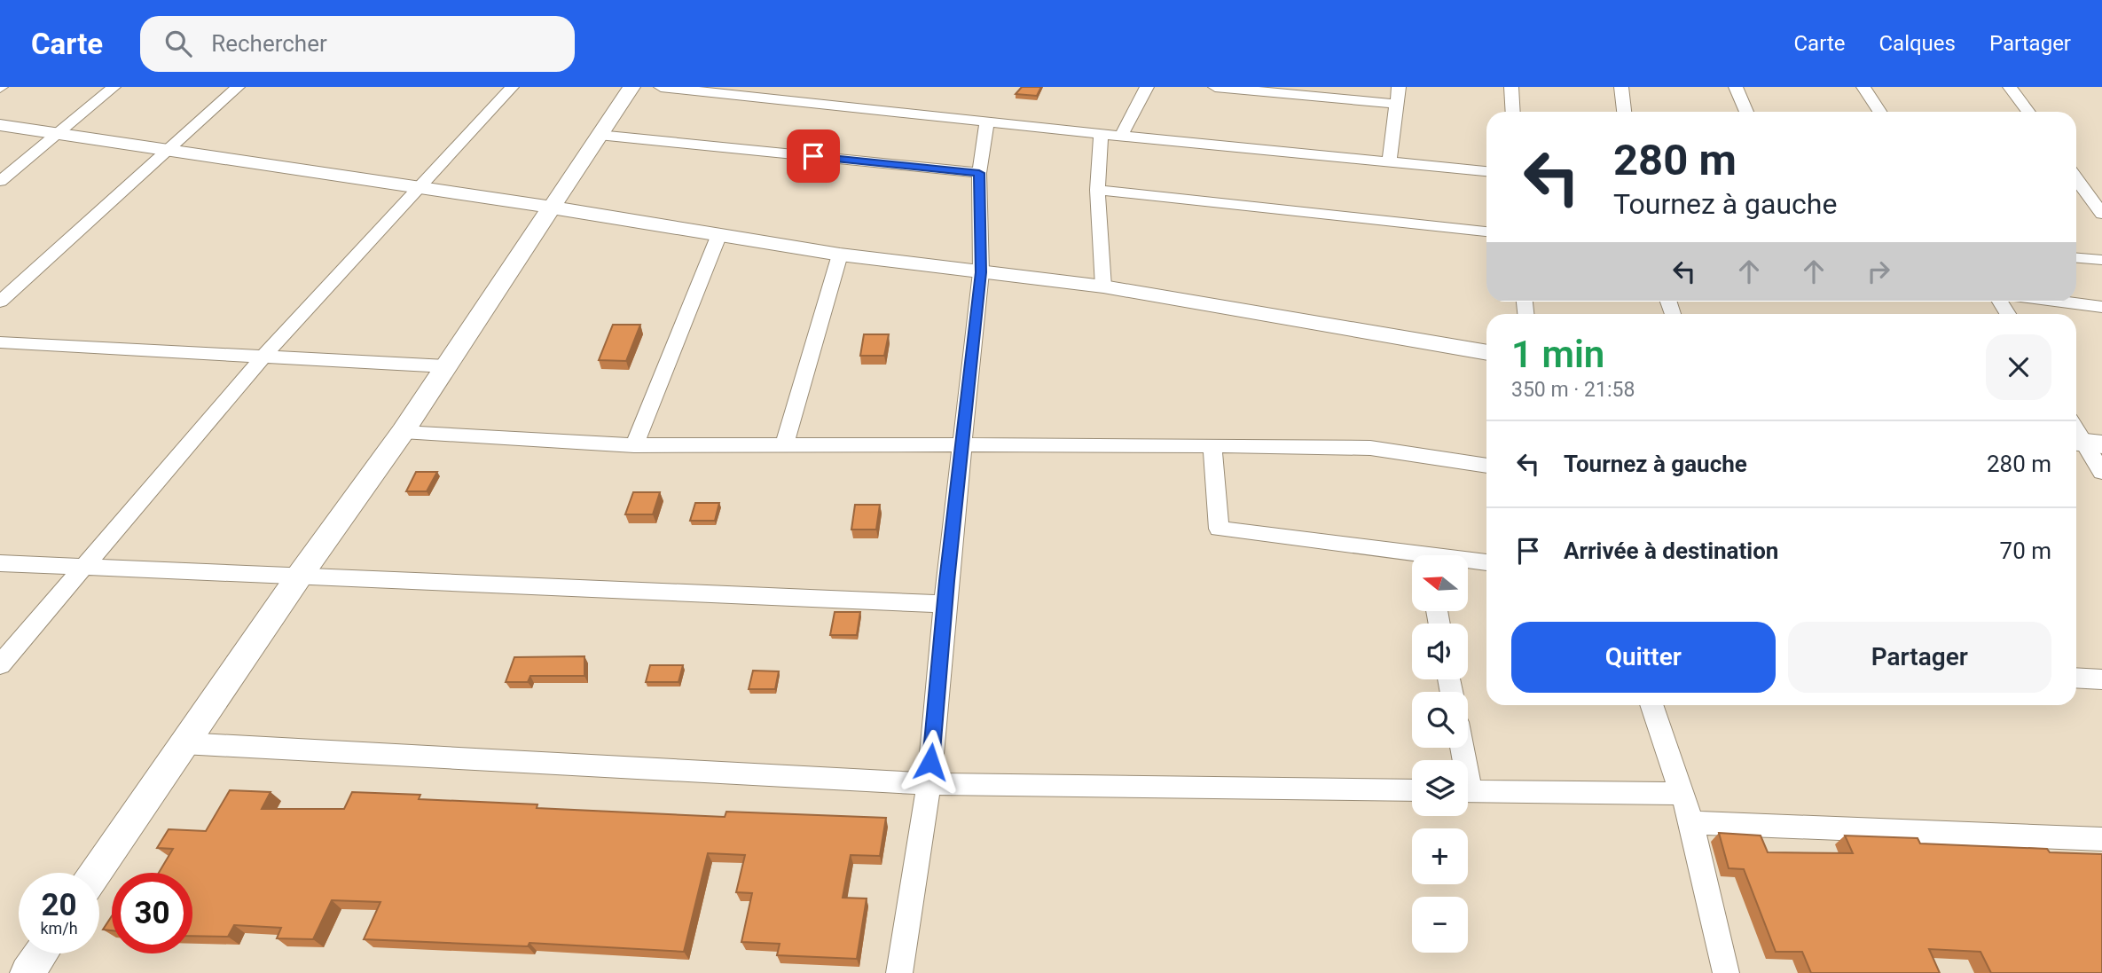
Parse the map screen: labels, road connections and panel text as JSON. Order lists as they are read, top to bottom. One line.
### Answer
{"north":"left","page":{"header":"Carte","search":"Rechercher","nav":["Carte","Calques","Partager"],"turn":["280 m","Tournez à gauche"],"heading":["1 min","350 m · 21:58"],"list":[{"name":"Tournez à gauche","value":"280 m"},{"name":"Arrivée à destination","value":"70 m"}],"map_buttons":["+","−"],"buttons":["Quitter","Partager"],"speed":"20 km/h","limit":"30"}}
